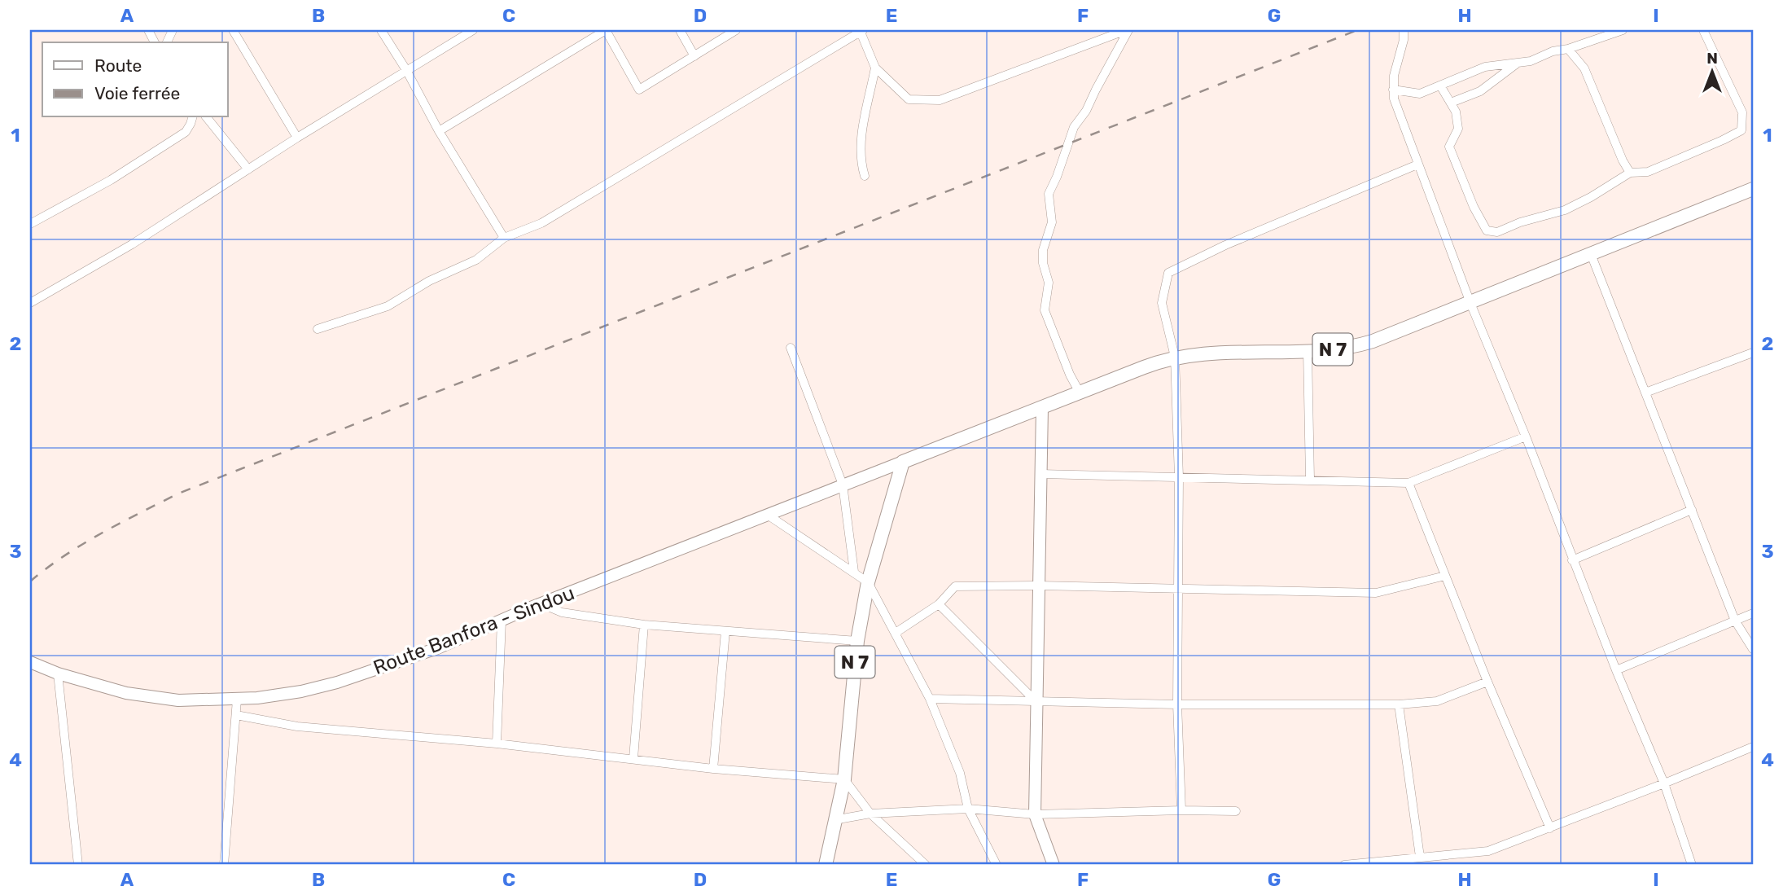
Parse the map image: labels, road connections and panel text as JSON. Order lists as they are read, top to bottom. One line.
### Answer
{"streets":{"highway":["N 7"],"main road":["Route Banfora - Sindou"]},"crossings":[["N 7","Route Banfora - Sindou"]],"legend":["Route","Voie ferrée"],"north":"top","grid":{"columns":["A","B","C","D","E","F","G","H","I"],"rows":["1","2","3","4"]}}
